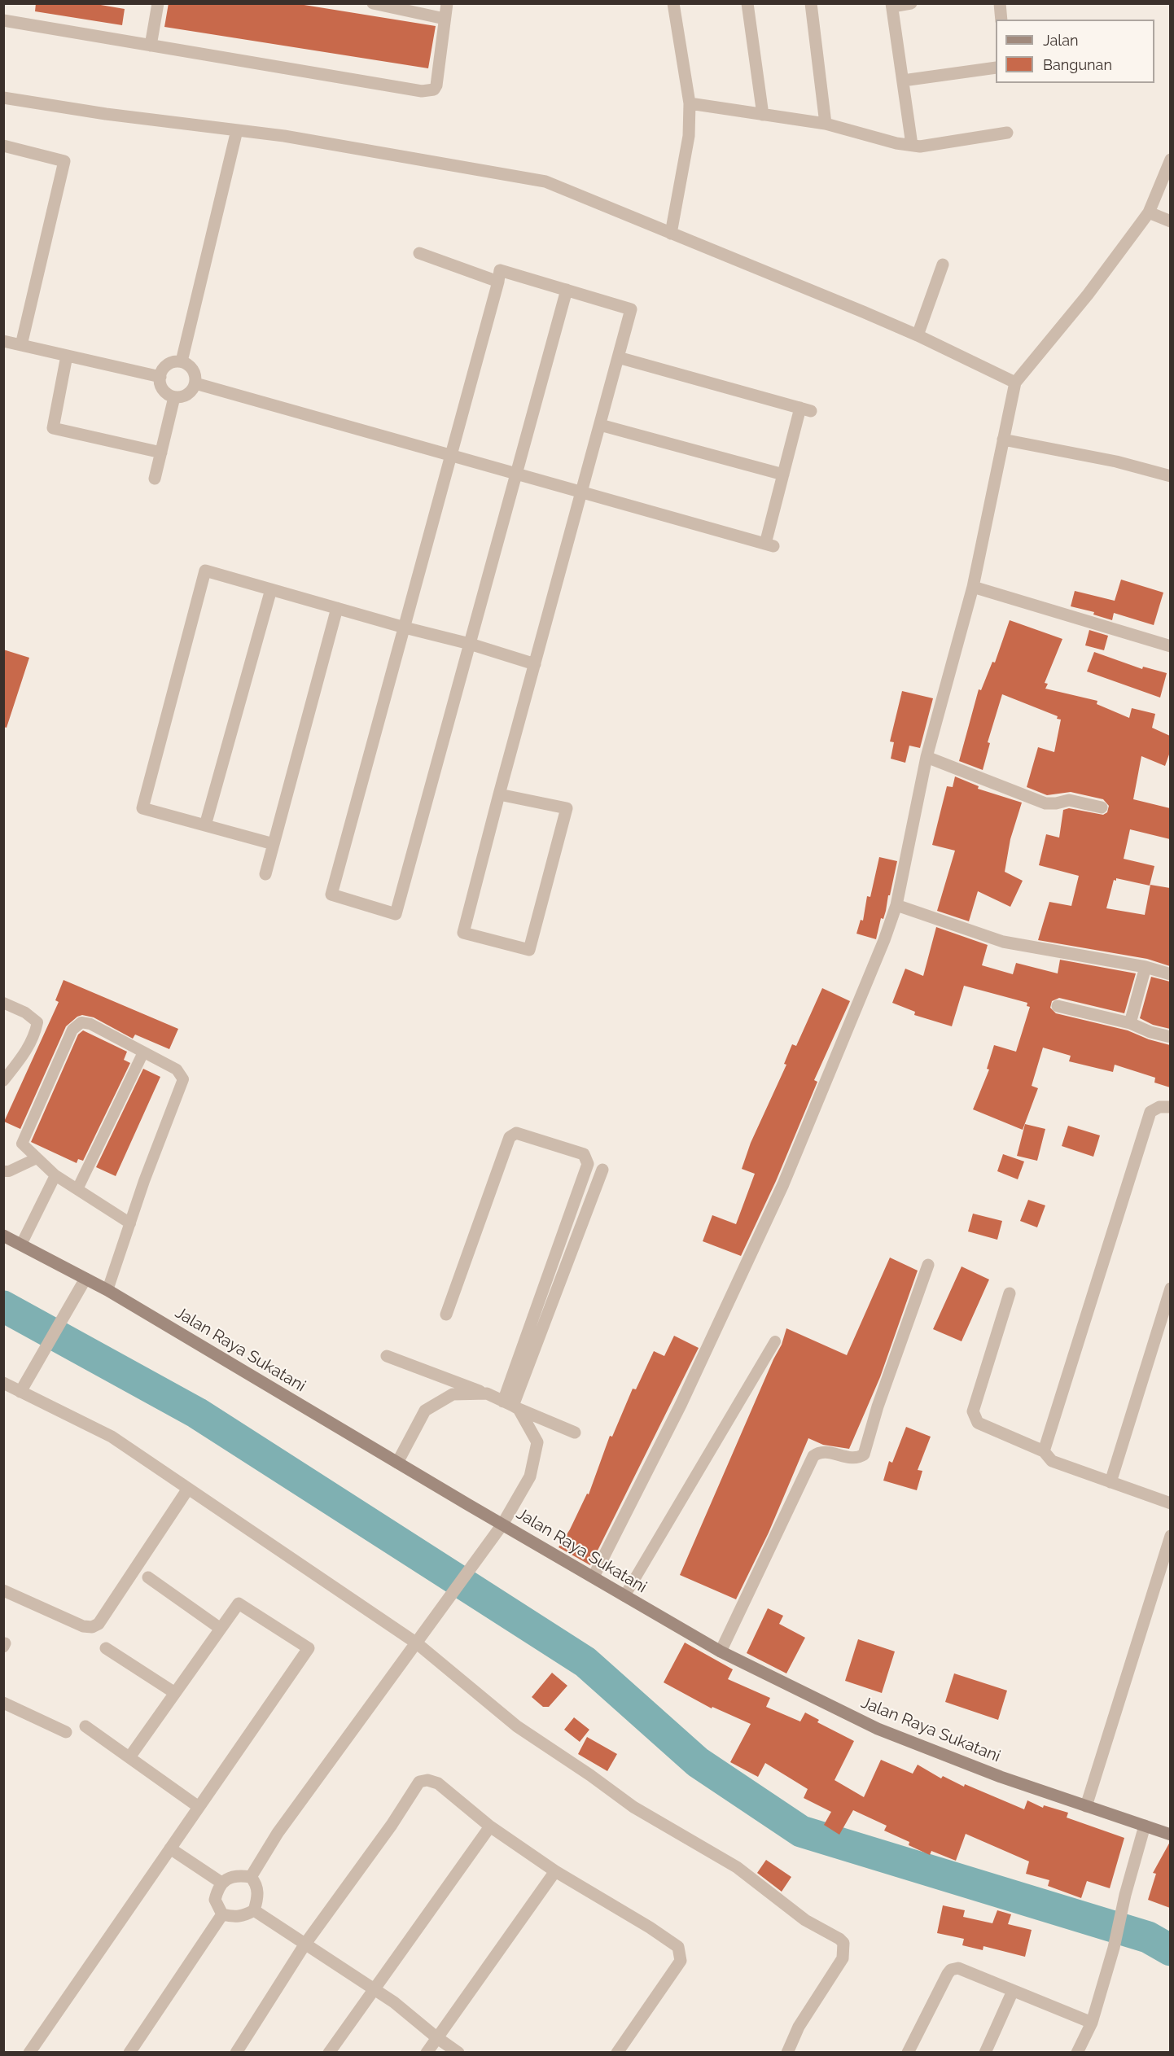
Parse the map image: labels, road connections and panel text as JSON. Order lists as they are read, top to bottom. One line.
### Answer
{"streets":{"main road":["Jalan Raya Sukatani"]},"legend":["Jalan","Bangunan"]}
